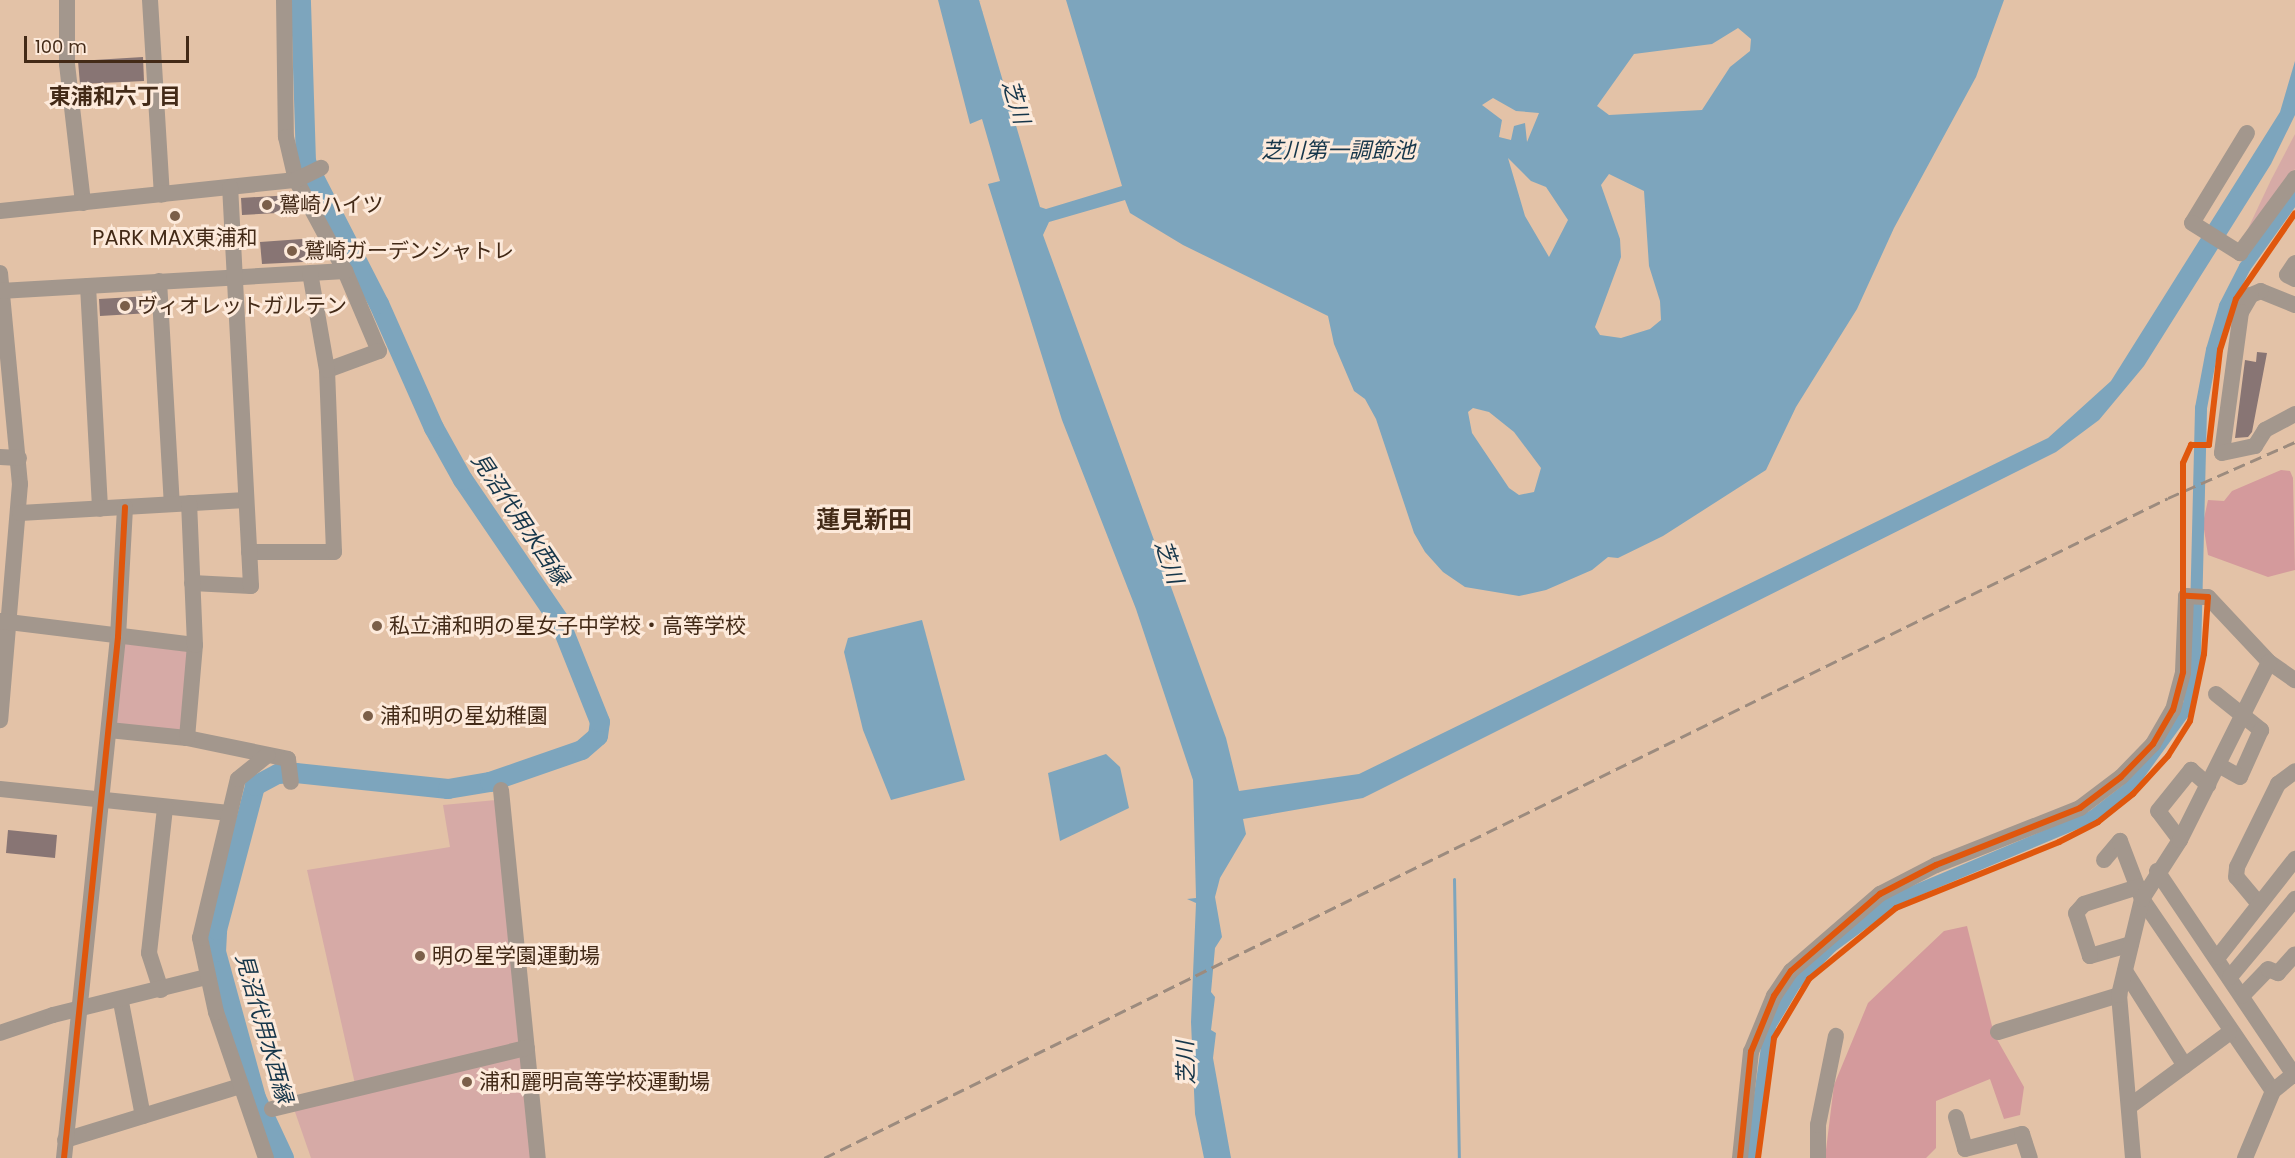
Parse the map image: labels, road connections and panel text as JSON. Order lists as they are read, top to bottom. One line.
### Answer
{"districts":["東浦和六丁目","蓮見新田"],"water":["芝川","芝川第一調節池","見沼代用水西縁"],"places":["鷲崎ハイツ","PARK MAX東浦和","鷲崎ガーデンシャトレ","ヴィオレットガルテン","私立浦和明の星女子中学校・高等学校","浦和明の星幼稚園","明の星学園運動場","浦和麗明高等学校運動場"],"scale_bar":"100 m"}
